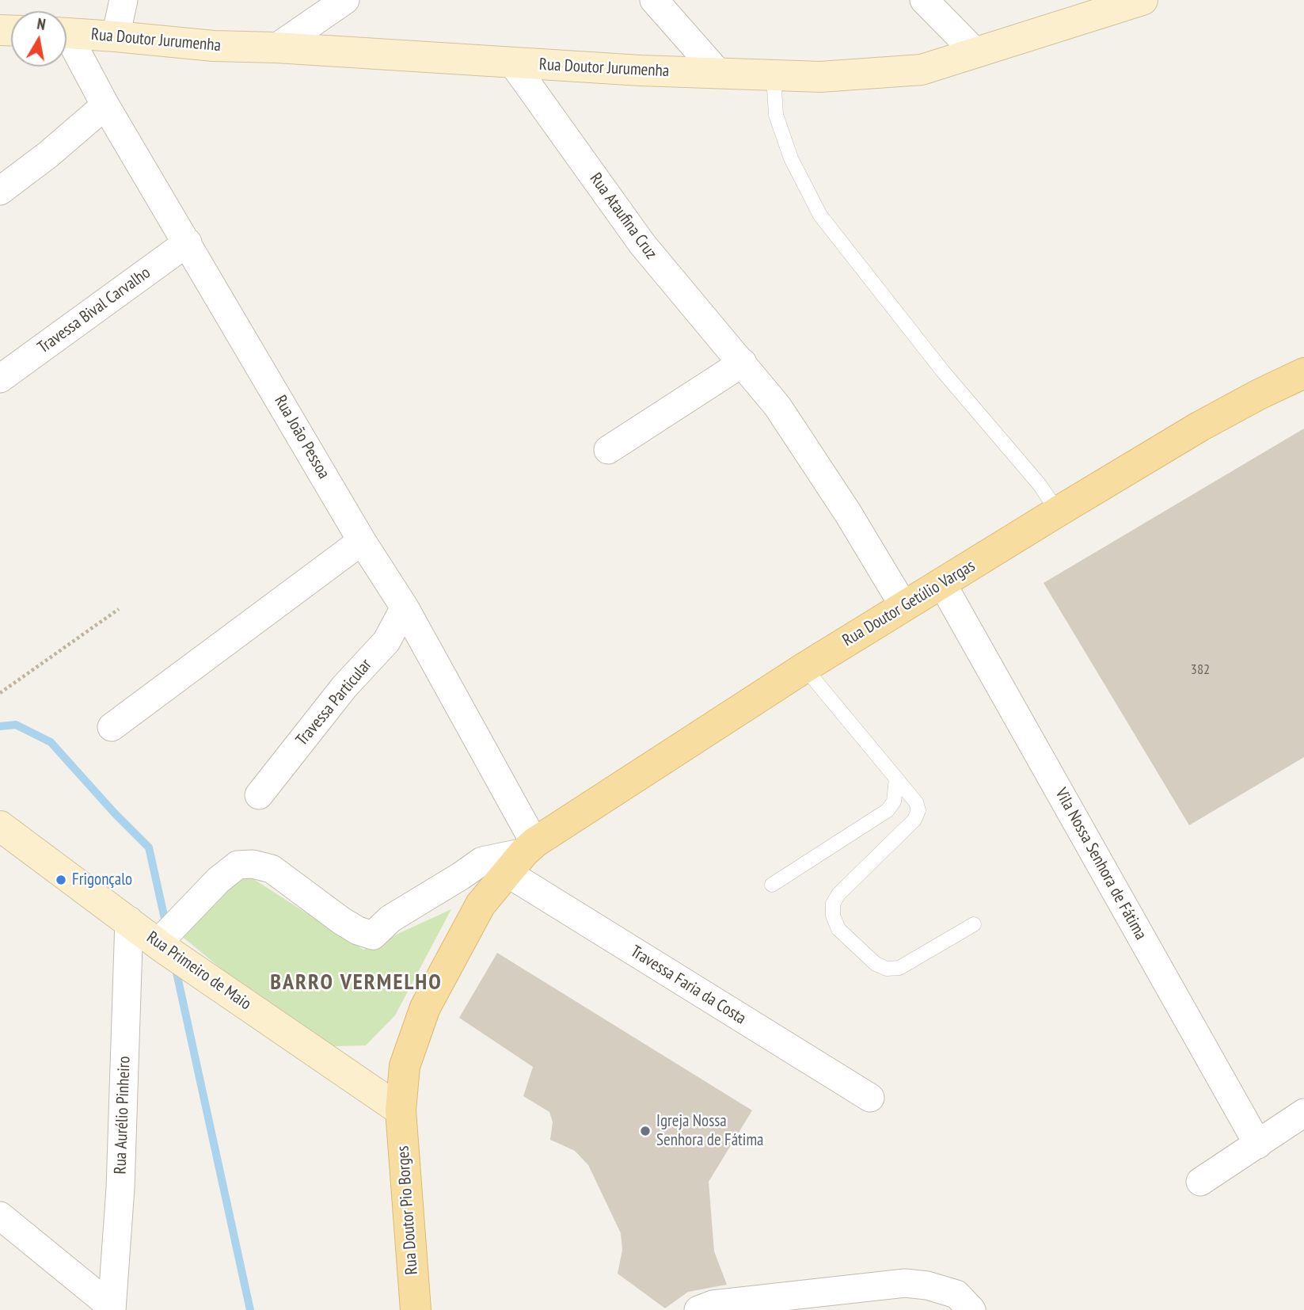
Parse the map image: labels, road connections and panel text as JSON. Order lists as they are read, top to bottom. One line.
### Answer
{"streets":{"main road":["Rua Doutor Jurumenha","Rua Doutor Getúlio Vargas","Rua Primeiro de Maio","Rua Doutor Pio Borges"],"street":["Rua Ataufina Cruz","Travessa Bival Carvalho","Rua João Pessoa","Travessa Particular","Vila Nossa Senhora de Fátima","Travessa Faria da Costa","Rua Aurélio Pinheiro"]},"crossings":[["Rua Doutor Jurumenha","Rua Ataufina Cruz"],["Rua Ataufina Cruz","Rua Doutor Getúlio Vargas"],["Travessa Bival Carvalho","Rua João Pessoa"],["Rua João Pessoa","Rua Doutor Getúlio Vargas"],["Rua João Pessoa","Travessa Particular"],["Rua João Pessoa","Travessa Faria da Costa"],["Rua Doutor Getúlio Vargas","Vila Nossa Senhora de Fátima"],["Rua Doutor Getúlio Vargas","Rua Primeiro de Maio"],["Rua Doutor Getúlio Vargas","Travessa Faria da Costa"],["Rua Doutor Getúlio Vargas","Rua Doutor Pio Borges"],["Rua Primeiro de Maio","Rua Aurélio Pinheiro"],["Rua Primeiro de Maio","Rua Doutor Pio Borges"]],"districts":["BARRO VERMELHO"],"places":["Frigonçalo","Igreja Nossa Senhora de Fátima"],"house_numbers":["382"],"north":"top"}
